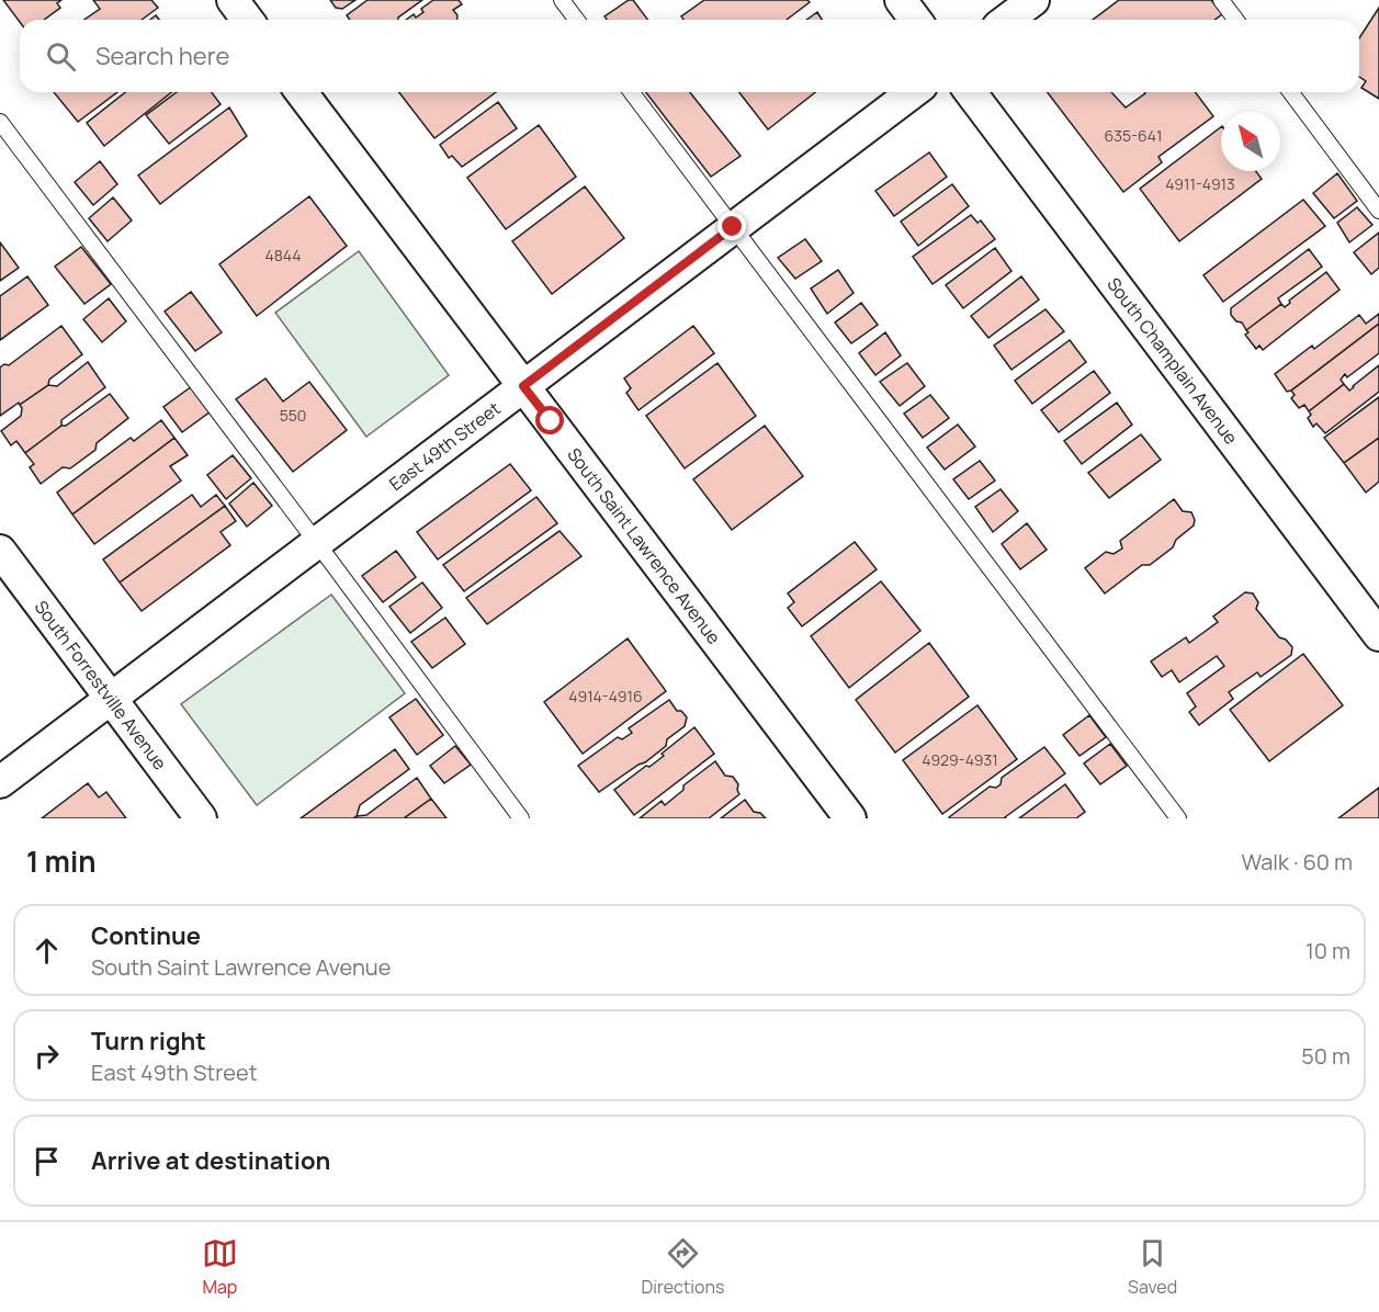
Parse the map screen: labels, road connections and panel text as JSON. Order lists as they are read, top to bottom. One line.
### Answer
{"streets":{"street":["South Champlain Avenue","East 49th Street","South Saint Lawrence Avenue","South Forrestville Avenue"]},"crossings":[["East 49th Street","South Saint Lawrence Avenue"],["East 49th Street","South Forrestville Avenue"]],"house_numbers":["635-641","4911-4913","4844","550","4914-4916","4929-4931"],"north":"top left","page":{"search":"Search here","heading":["1 min","Walk · 60 m"],"list":[["Continue","South Saint Lawrence Avenue","10 m"],["Turn right","East 49th Street","50 m"],"Arrive at destination"],"nav":["Map","Directions","Saved"]}}
